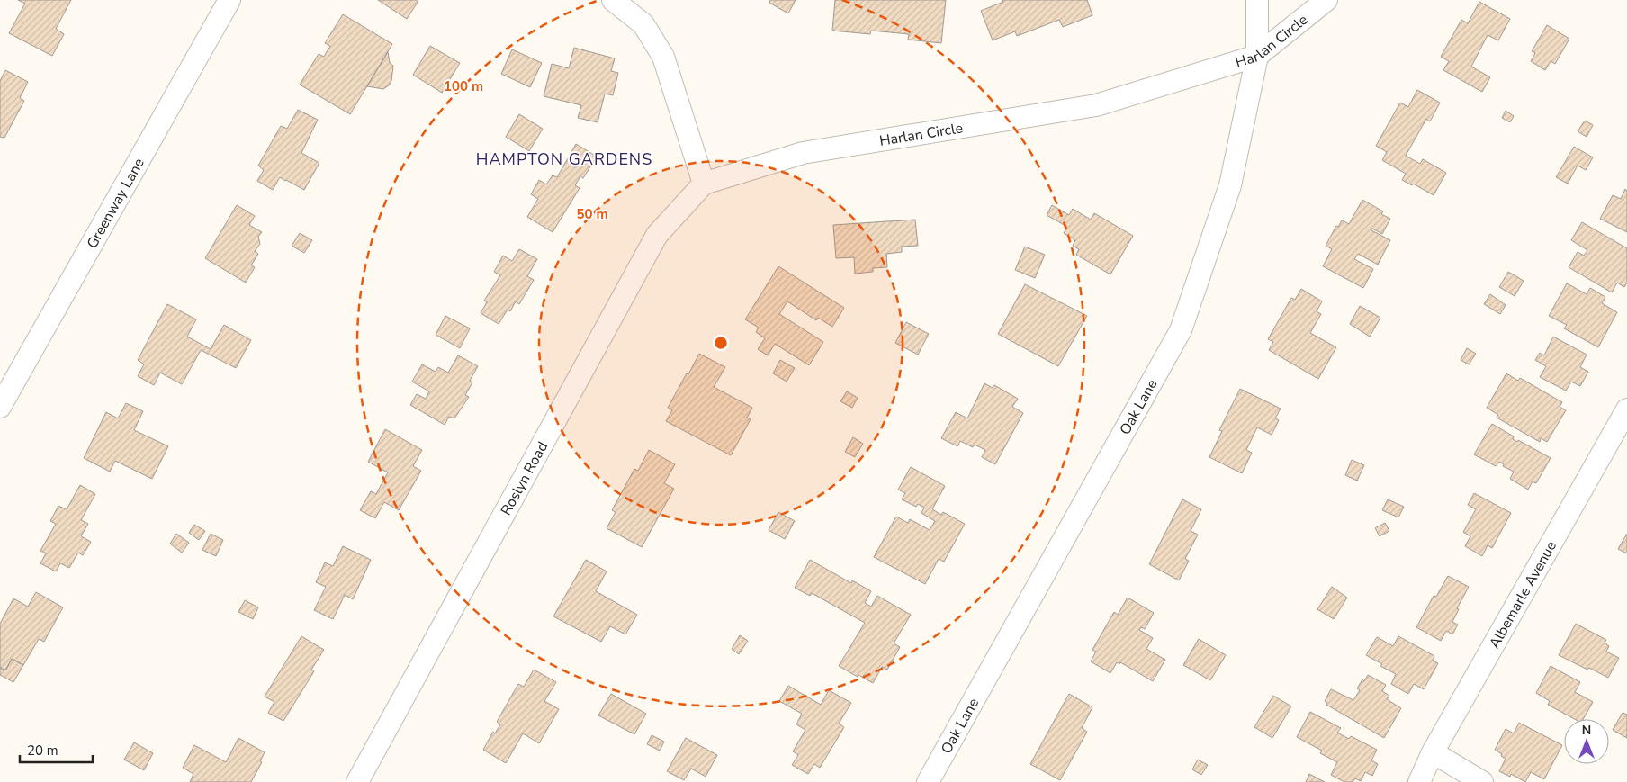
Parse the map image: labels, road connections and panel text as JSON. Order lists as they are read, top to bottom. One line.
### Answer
{"streets":{"street":["Harlan Circle","Greenway Lane","Oak Lane","Roslyn Road","Albemarle Avenue"]},"crossings":[["Harlan Circle","Oak Lane"],["Harlan Circle","Roslyn Road"]],"districts":["HAMPTON GARDENS"],"scale_bar":"20 m","north":"top","rings":["100 m","50 m"]}
